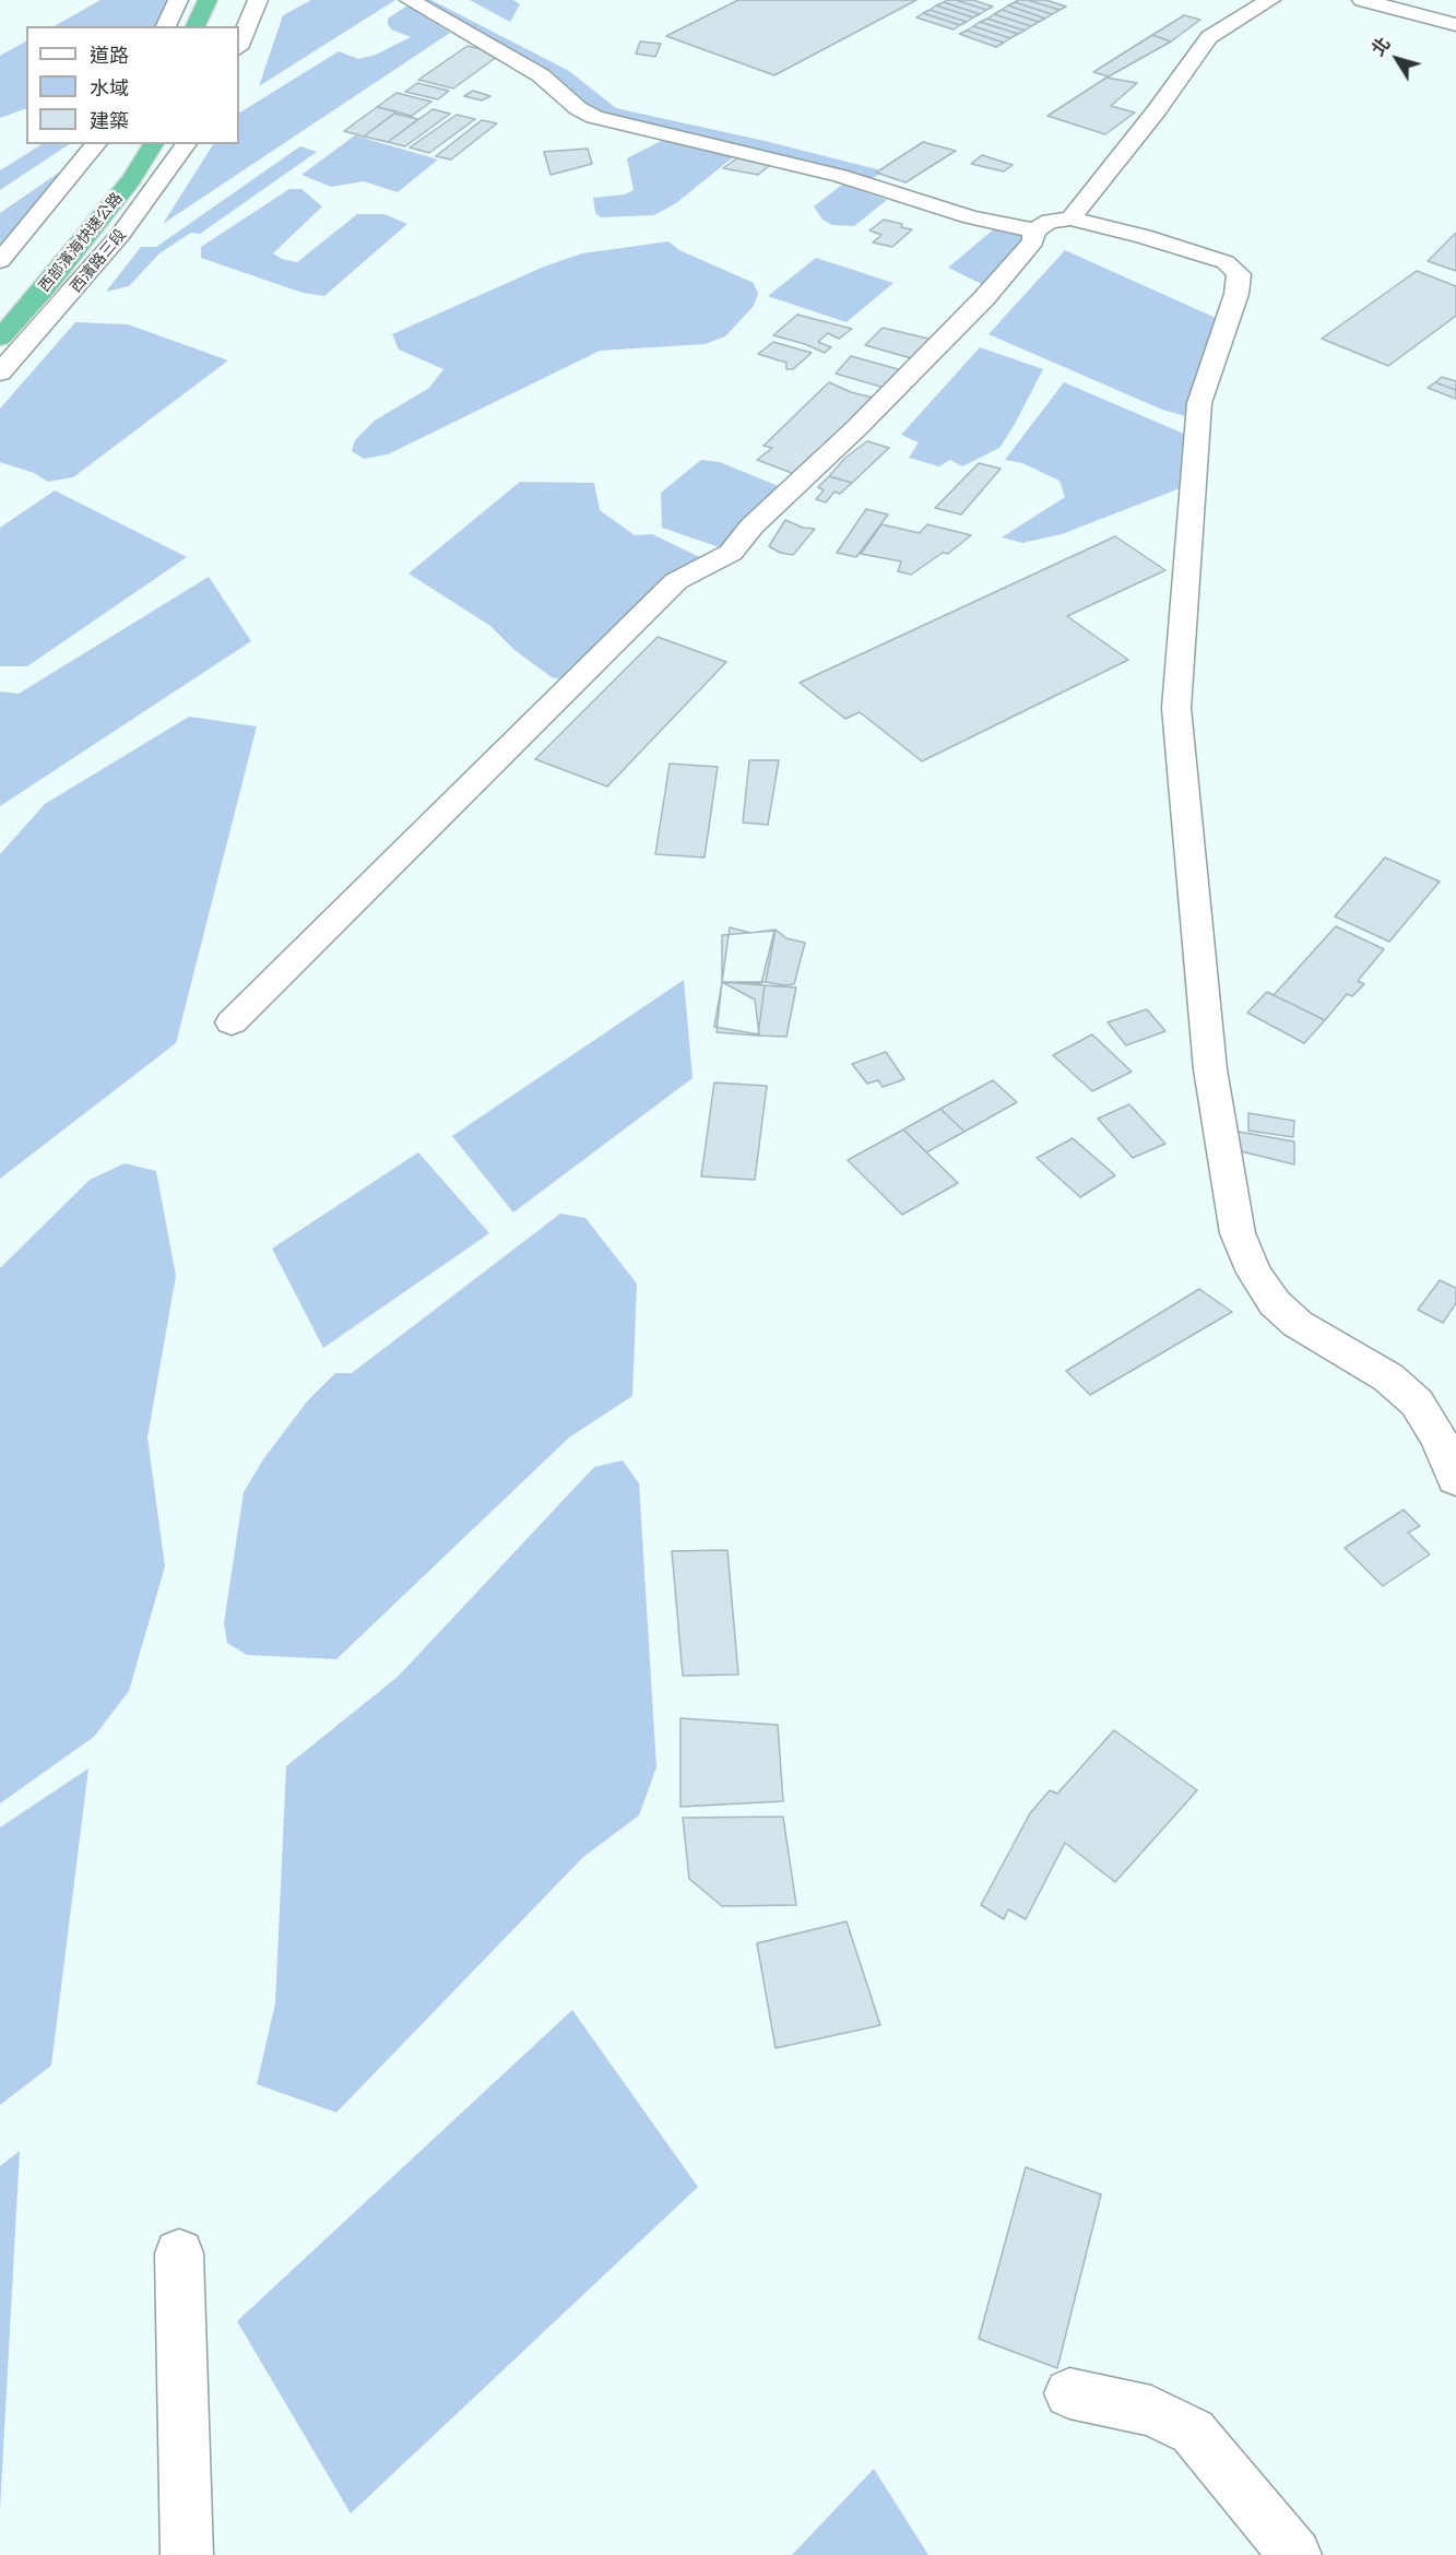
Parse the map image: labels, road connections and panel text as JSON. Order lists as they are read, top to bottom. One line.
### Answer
{"streets":{"highway":["西部濱海快速公路"],"street":["西濱路三段"]},"legend":["道路","水域","建築"],"north":"top left"}
